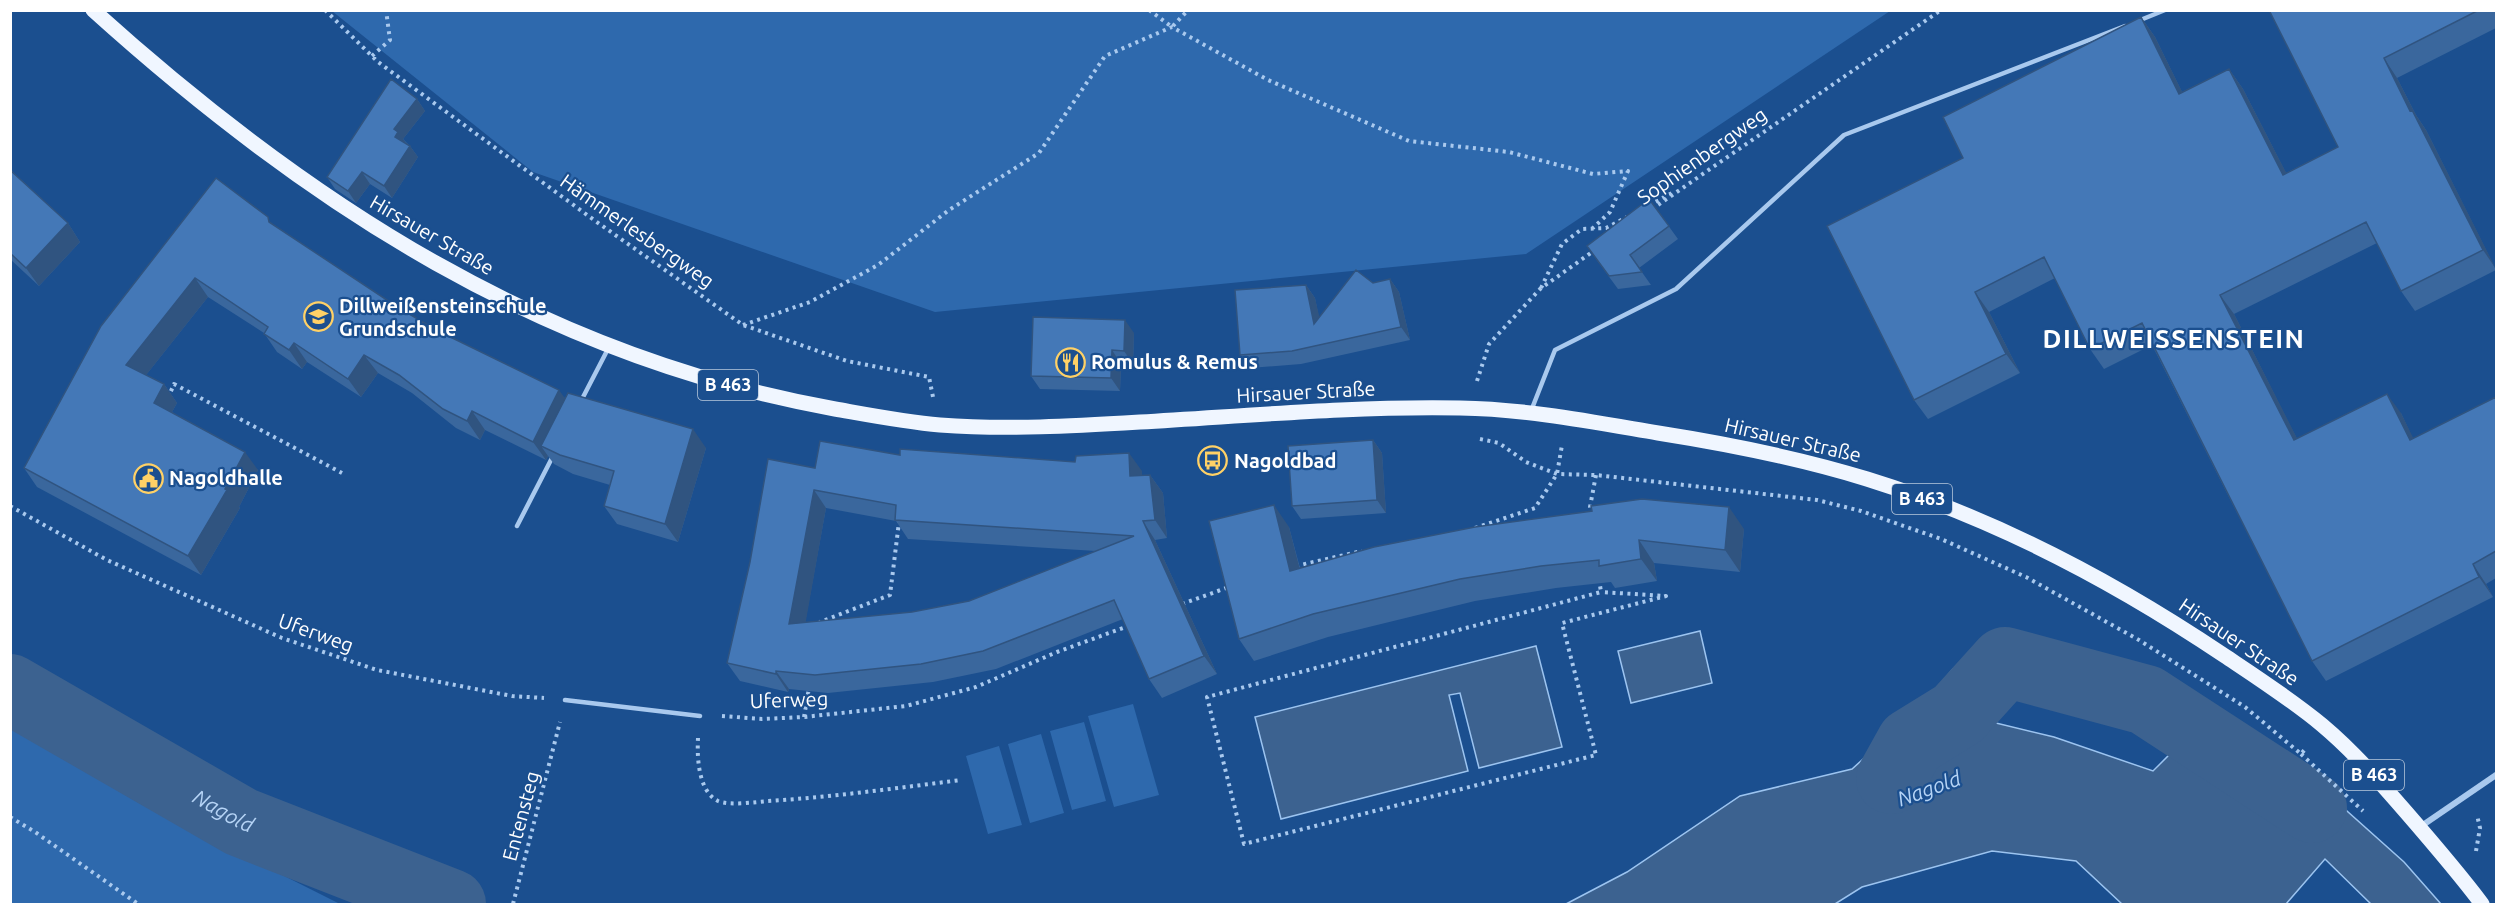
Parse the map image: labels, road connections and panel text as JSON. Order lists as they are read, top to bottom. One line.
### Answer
{"streets":{"main road":["Hirsauer Straße","B 463"],"path":["Sophienbergweg","Hämmerlesbergweg","Uferweg","Entensteg"]},"crossings":[["Hämmerlesbergweg","Hirsauer Straße"]],"districts":["DILLWEISSENSTEIN"],"water":["Nagold"],"places":{"school or university":["Dillweißensteinschule Grundschule"],"restaurant":["Romulus & Remus"],"bus stop":["Nagoldbad"],"public building":["Nagoldhalle"]}}
